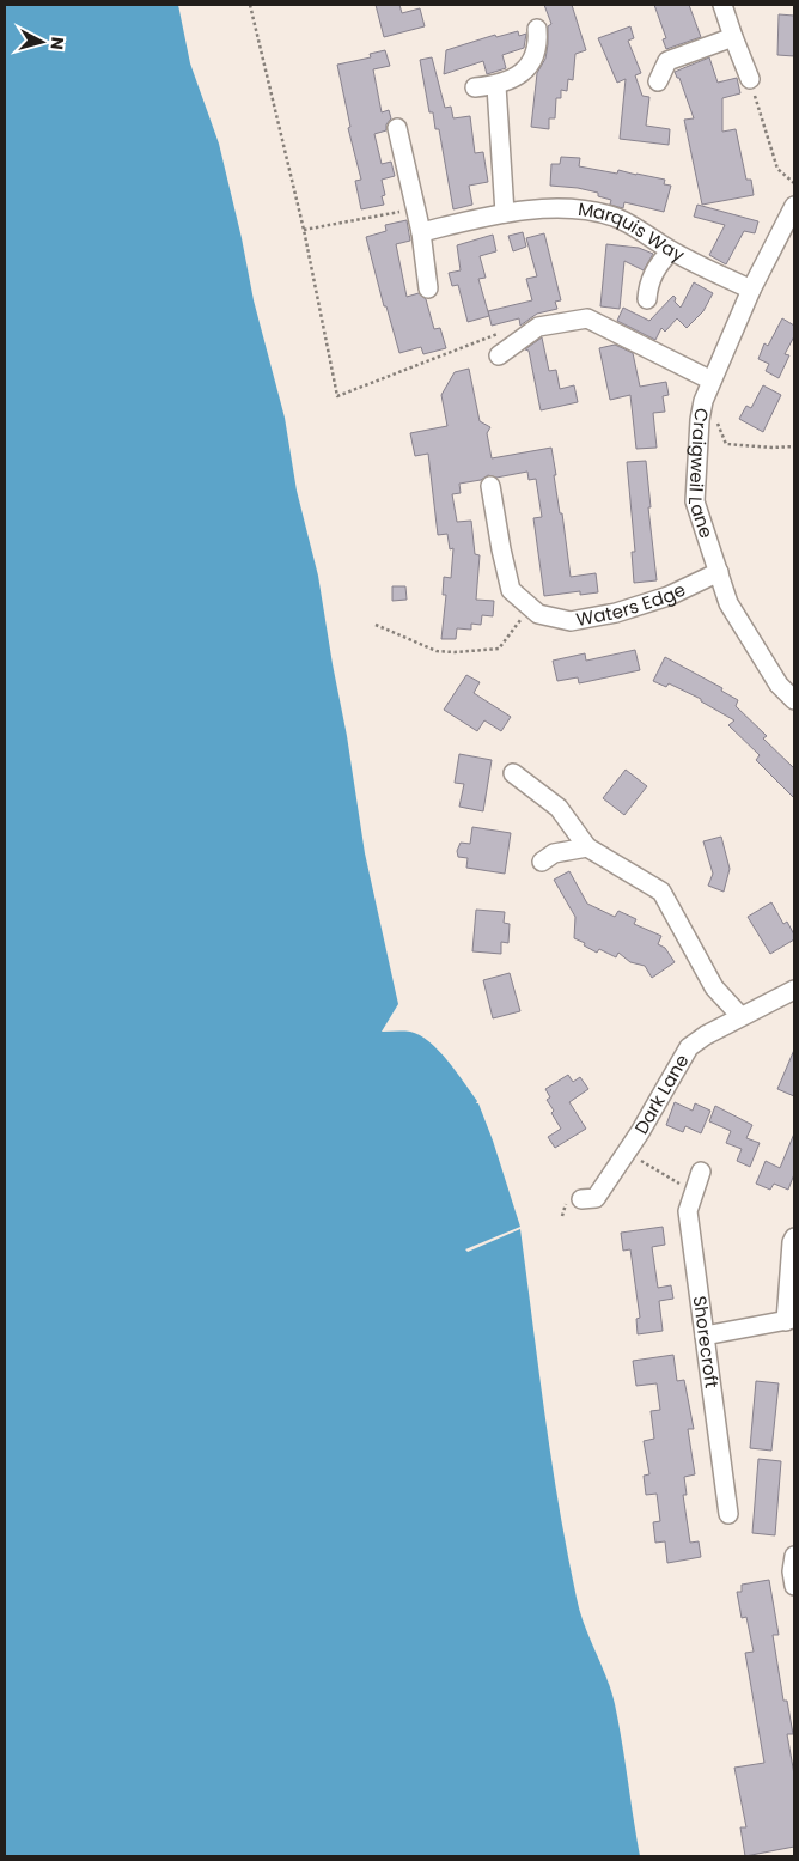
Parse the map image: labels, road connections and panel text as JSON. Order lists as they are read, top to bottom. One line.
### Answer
{"streets":{"street":["Marquis Way","Craigweil Lane","Waters Edge","Dark Lane","Shorecroft"]},"crossings":[["Marquis Way","Craigweil Lane"],["Craigweil Lane","Waters Edge"]],"north":"right"}
